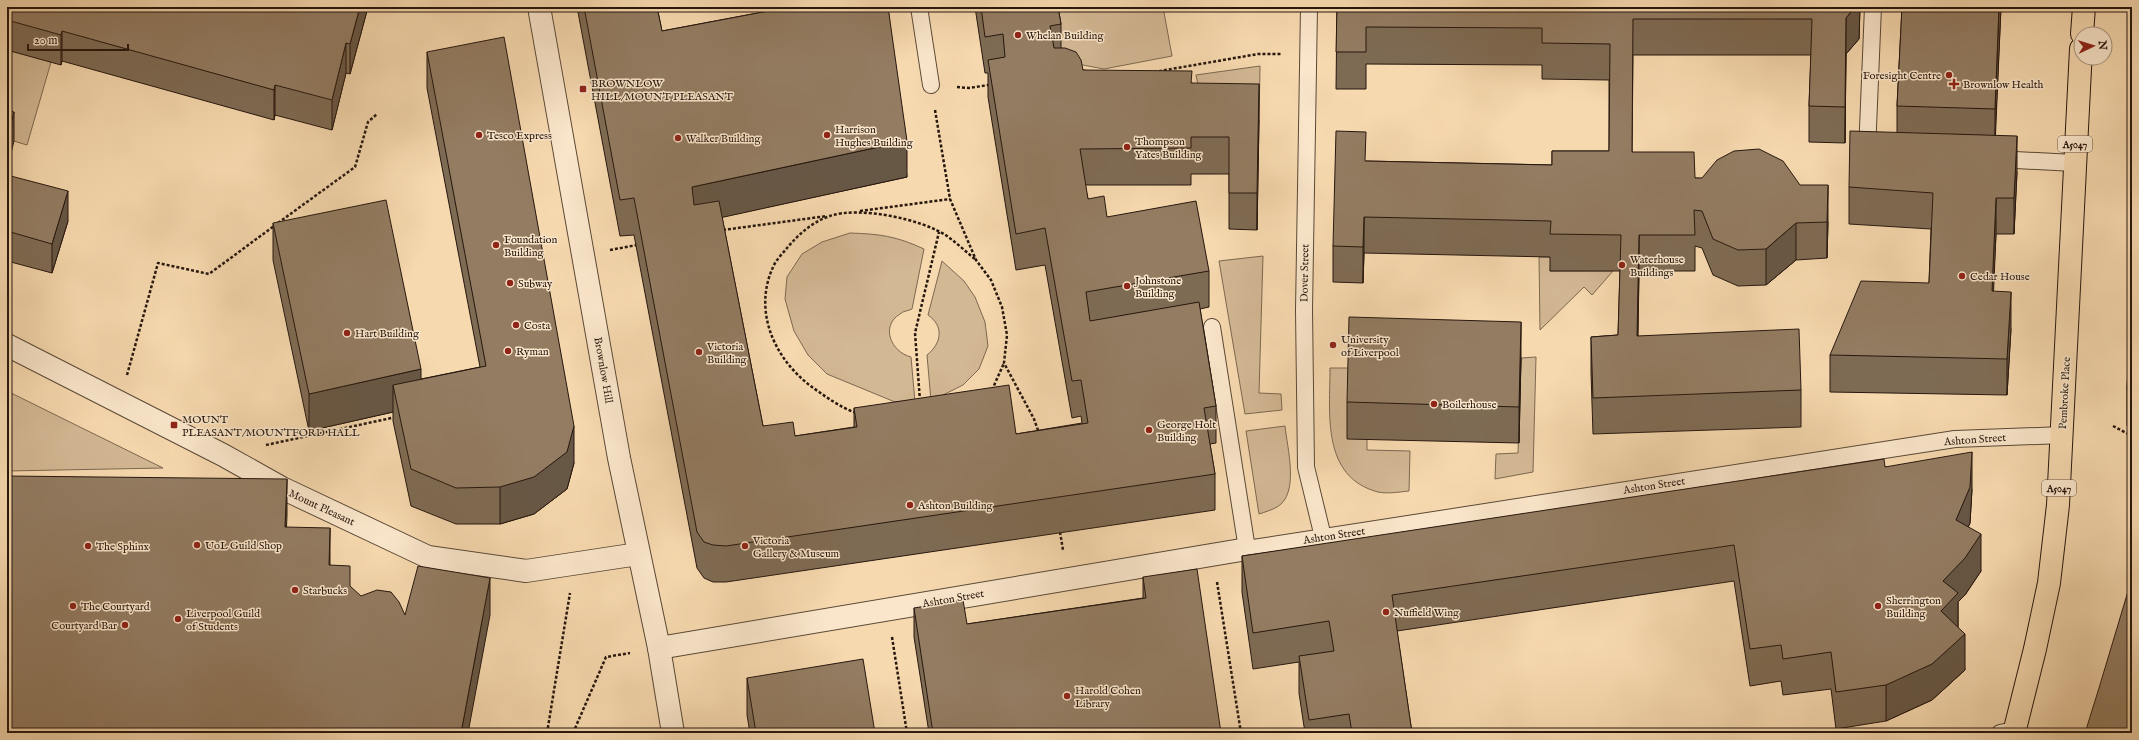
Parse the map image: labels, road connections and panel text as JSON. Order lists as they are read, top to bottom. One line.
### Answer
{"streets":{"main road":["A5047","Pembroke Place"],"street":["Brownlow Hill","Ashton Street","Mount Pleasant"],"lane":["Dover Street"]},"crossings":[["Dover Street","Ashton Street"],["Brownlow Hill","Ashton Street"],["Brownlow Hill","Mount Pleasant"],["Pembroke Place","Ashton Street"]],"places":{"other":["Whelan Building","Foresight Centre","Tesco Express","Harrison Hughes Building","Walker Building","Thompson Yates Building","Foundation Building","Waterhouse Buildings","Cedar House","Subway","Johnstone Building","Costa","Hart Building","University of Liverpool","Ryman","Victoria Building","Boilerhouse","George Holt Building","Ashton Building","UoL Guild Shop","The Sphinx","Victoria Gallery & Museum","Starbucks","The Courtyard","Sherrington Building","Nuffield Wing","Liverpool Guild of Students","Courtyard Bar","Harold Cohen Library"],"health":["Brownlow Health"],"transit":["BROWNLOW HILL/MOUNT PLEASANT","MOUNT PLEASANT/MOUNTFORD HALL"]},"scale_bar":"20 m","north":"right"}
